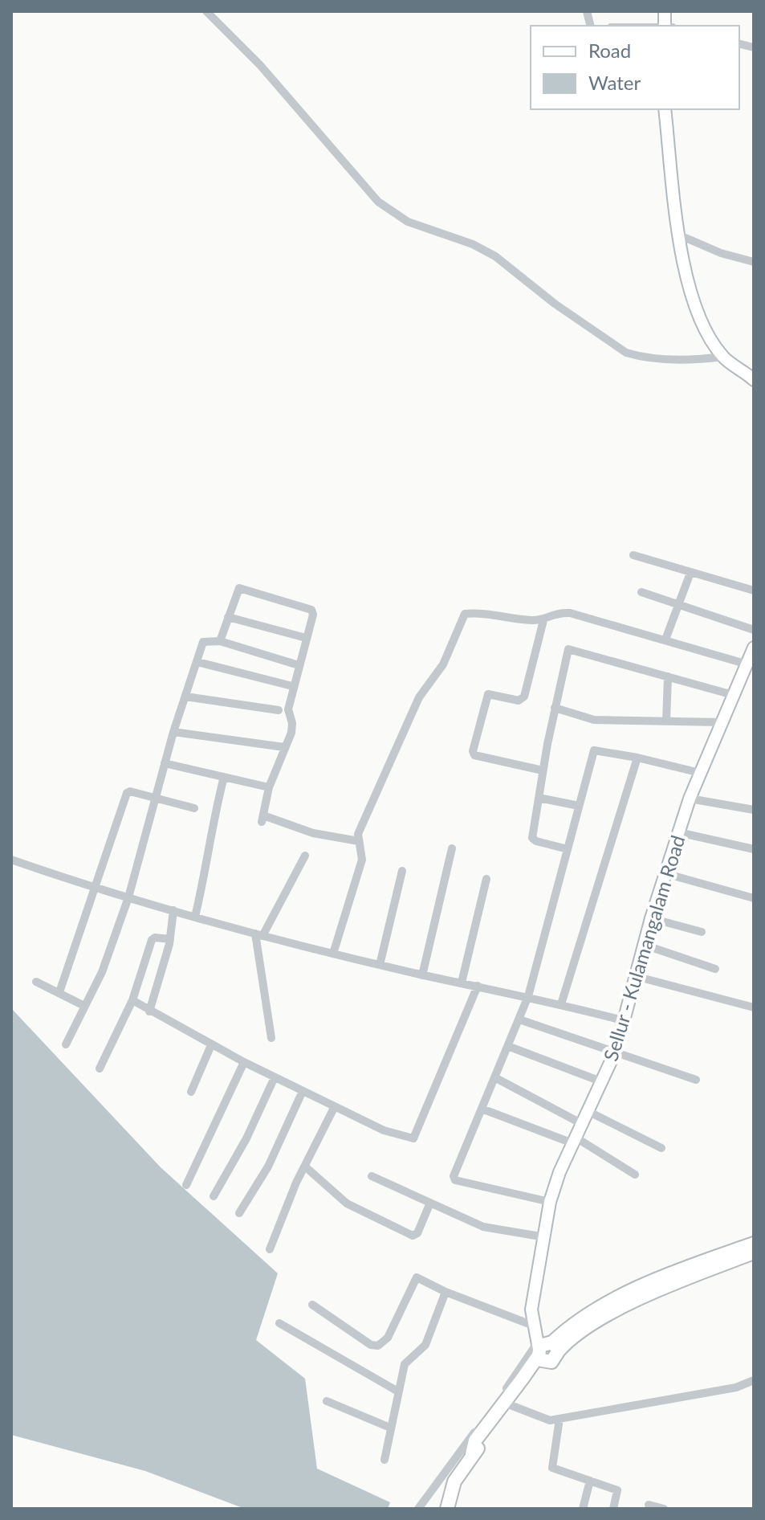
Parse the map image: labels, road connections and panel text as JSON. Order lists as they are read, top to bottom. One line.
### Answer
{"streets":{"main road":["Sellur - Kulamangalam Road"]},"legend":["Road","Water"]}
